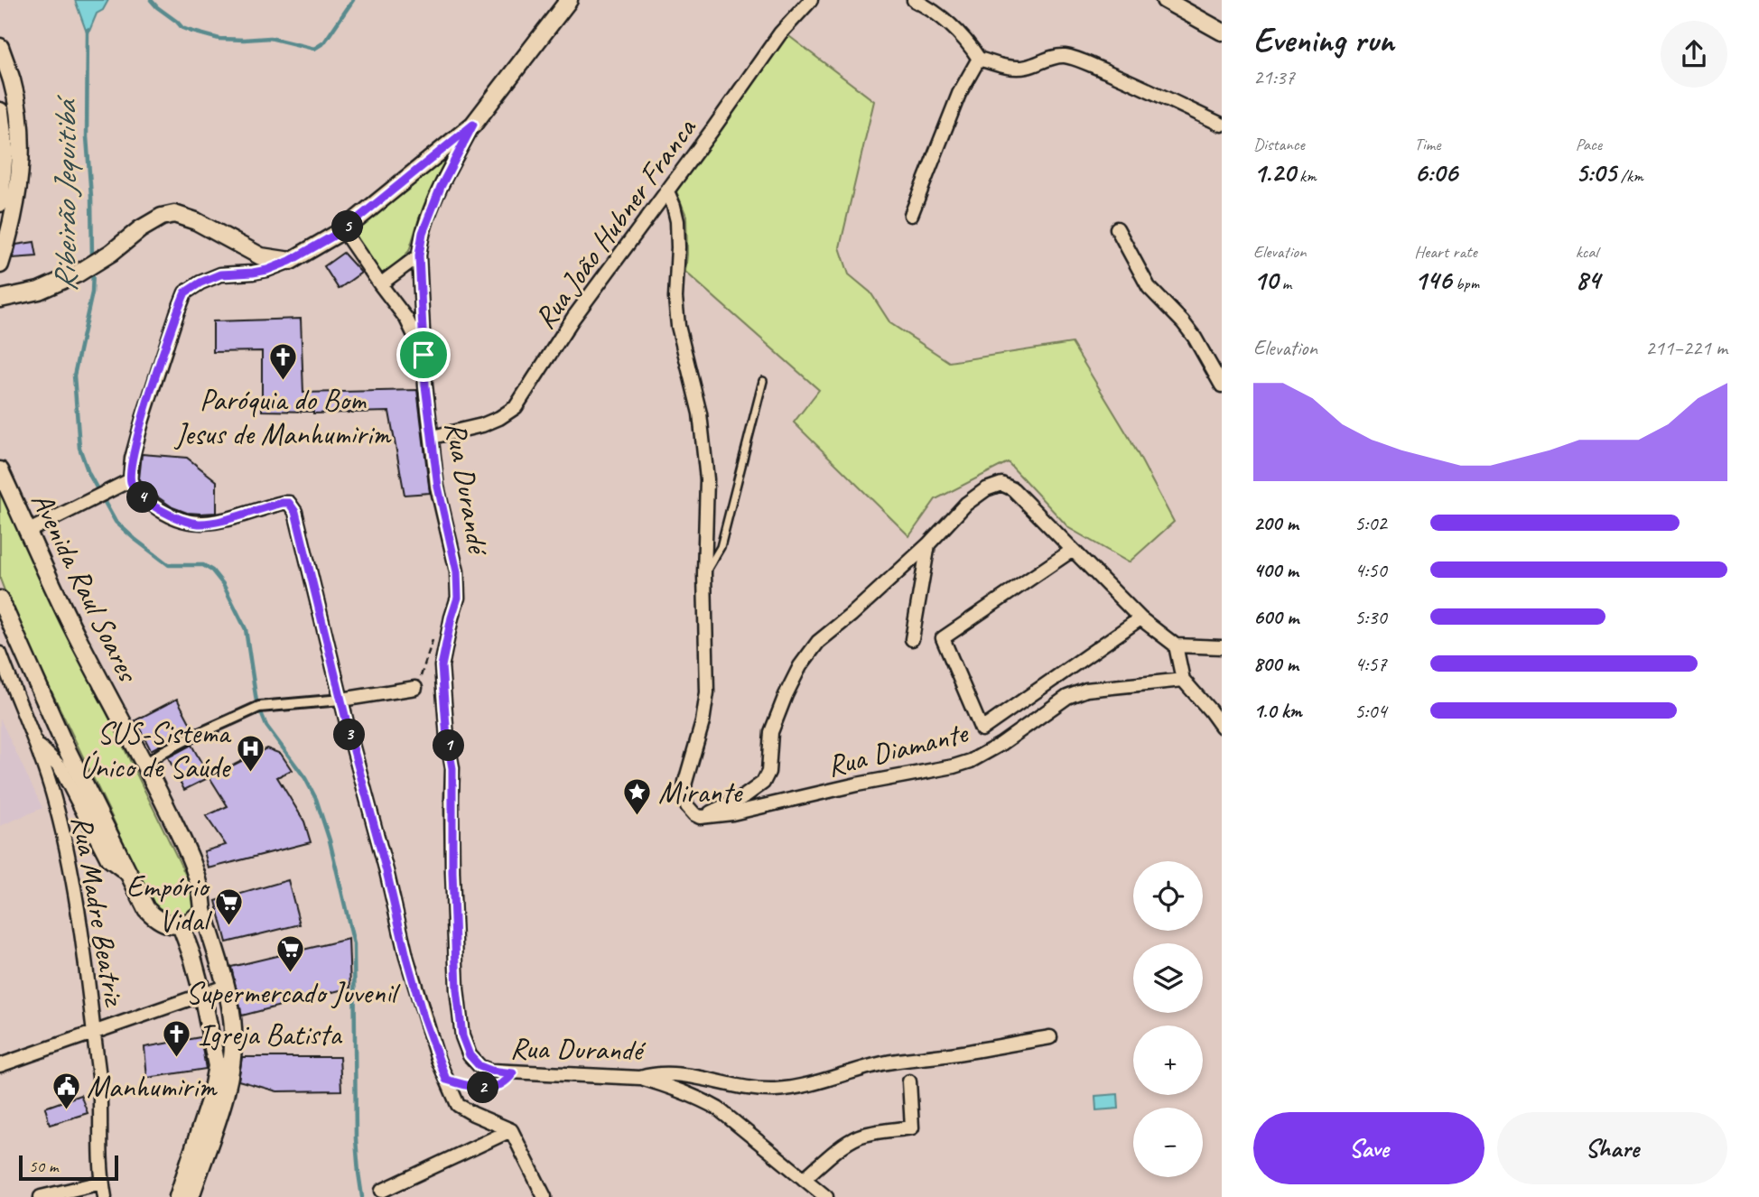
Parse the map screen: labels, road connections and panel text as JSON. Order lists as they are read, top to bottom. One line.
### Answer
{"streets":{"street":["Rua João Hubner Franca","Rua Durandé","Avenida Raul Soares","Rua Diamante","Rua Madre Beatriz"]},"crossings":[["Rua João Hubner Franca","Rua Durandé"]],"water":["Ribeirão Jequitibá"],"places":{"church":["Paróquia do Bom Jesus de Manhumirim","Igreja Batista"],"hospital":["SUS-Sistema Único de Saúde"],"place":["Mirante"],"supermarket":["Empório Vidal","Supermercado Juvenil"],"public building":["Manhumirim"]},"scale_bar":"50 m","page":{"heading":["Evening run","21:37"],"stats":[["Distance","1.20 km"],["Time","6:06"],["Pace","5:05 /km"],["Elevation","10 m"],["Heart rate","146 bpm"],["kcal","84"]],"pins":["5","4","3","1","2"],"chart":["Elevation","211–221 m"],"list":[{"name":"200 m","note":"5:02"},{"name":"400 m","note":"4:50"},{"name":"600 m","note":"5:30"},{"name":"800 m","note":"4:57"},{"name":"1.0 km","note":"5:04"}],"map_buttons":["+","−"],"buttons":["Save","Share"],"scale":"50 m"}}
